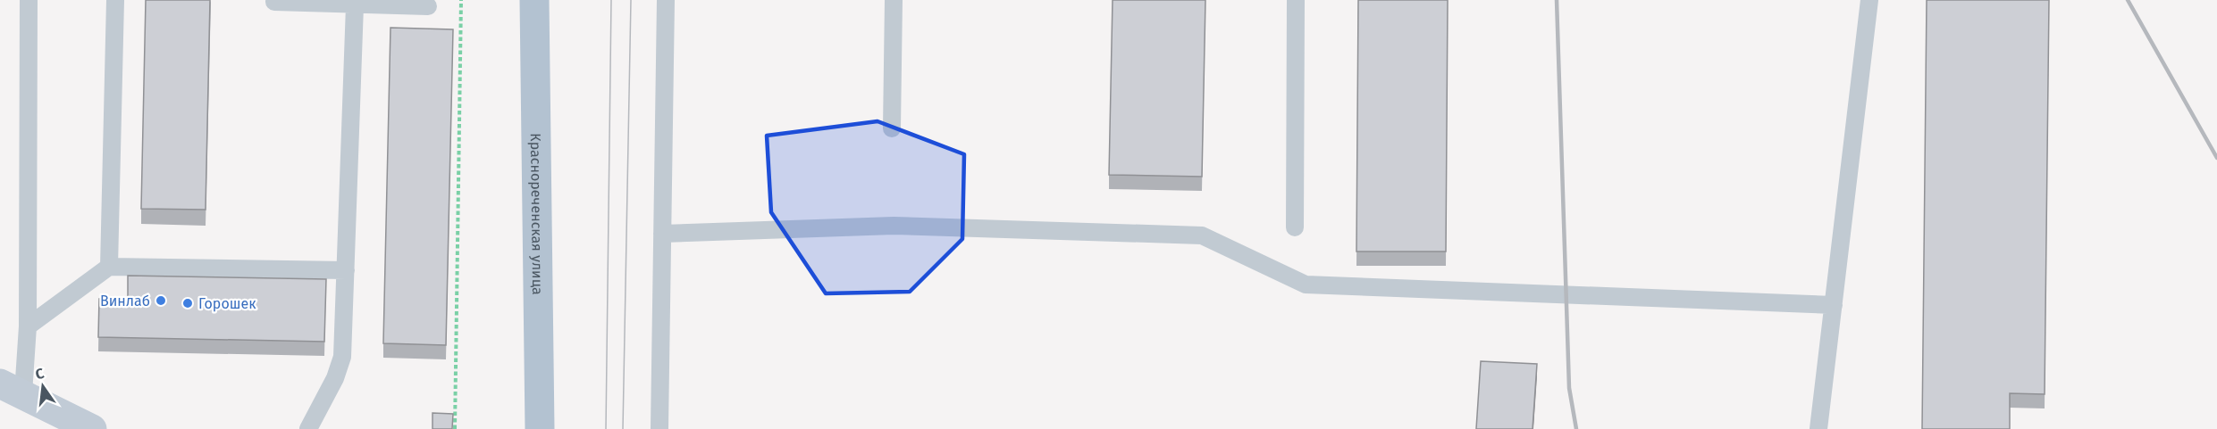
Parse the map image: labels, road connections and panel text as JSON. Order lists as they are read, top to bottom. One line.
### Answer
{"streets":{"main road":["Краснореченская улица"]},"places":["Винлаб","Горошек"],"north":"top"}
